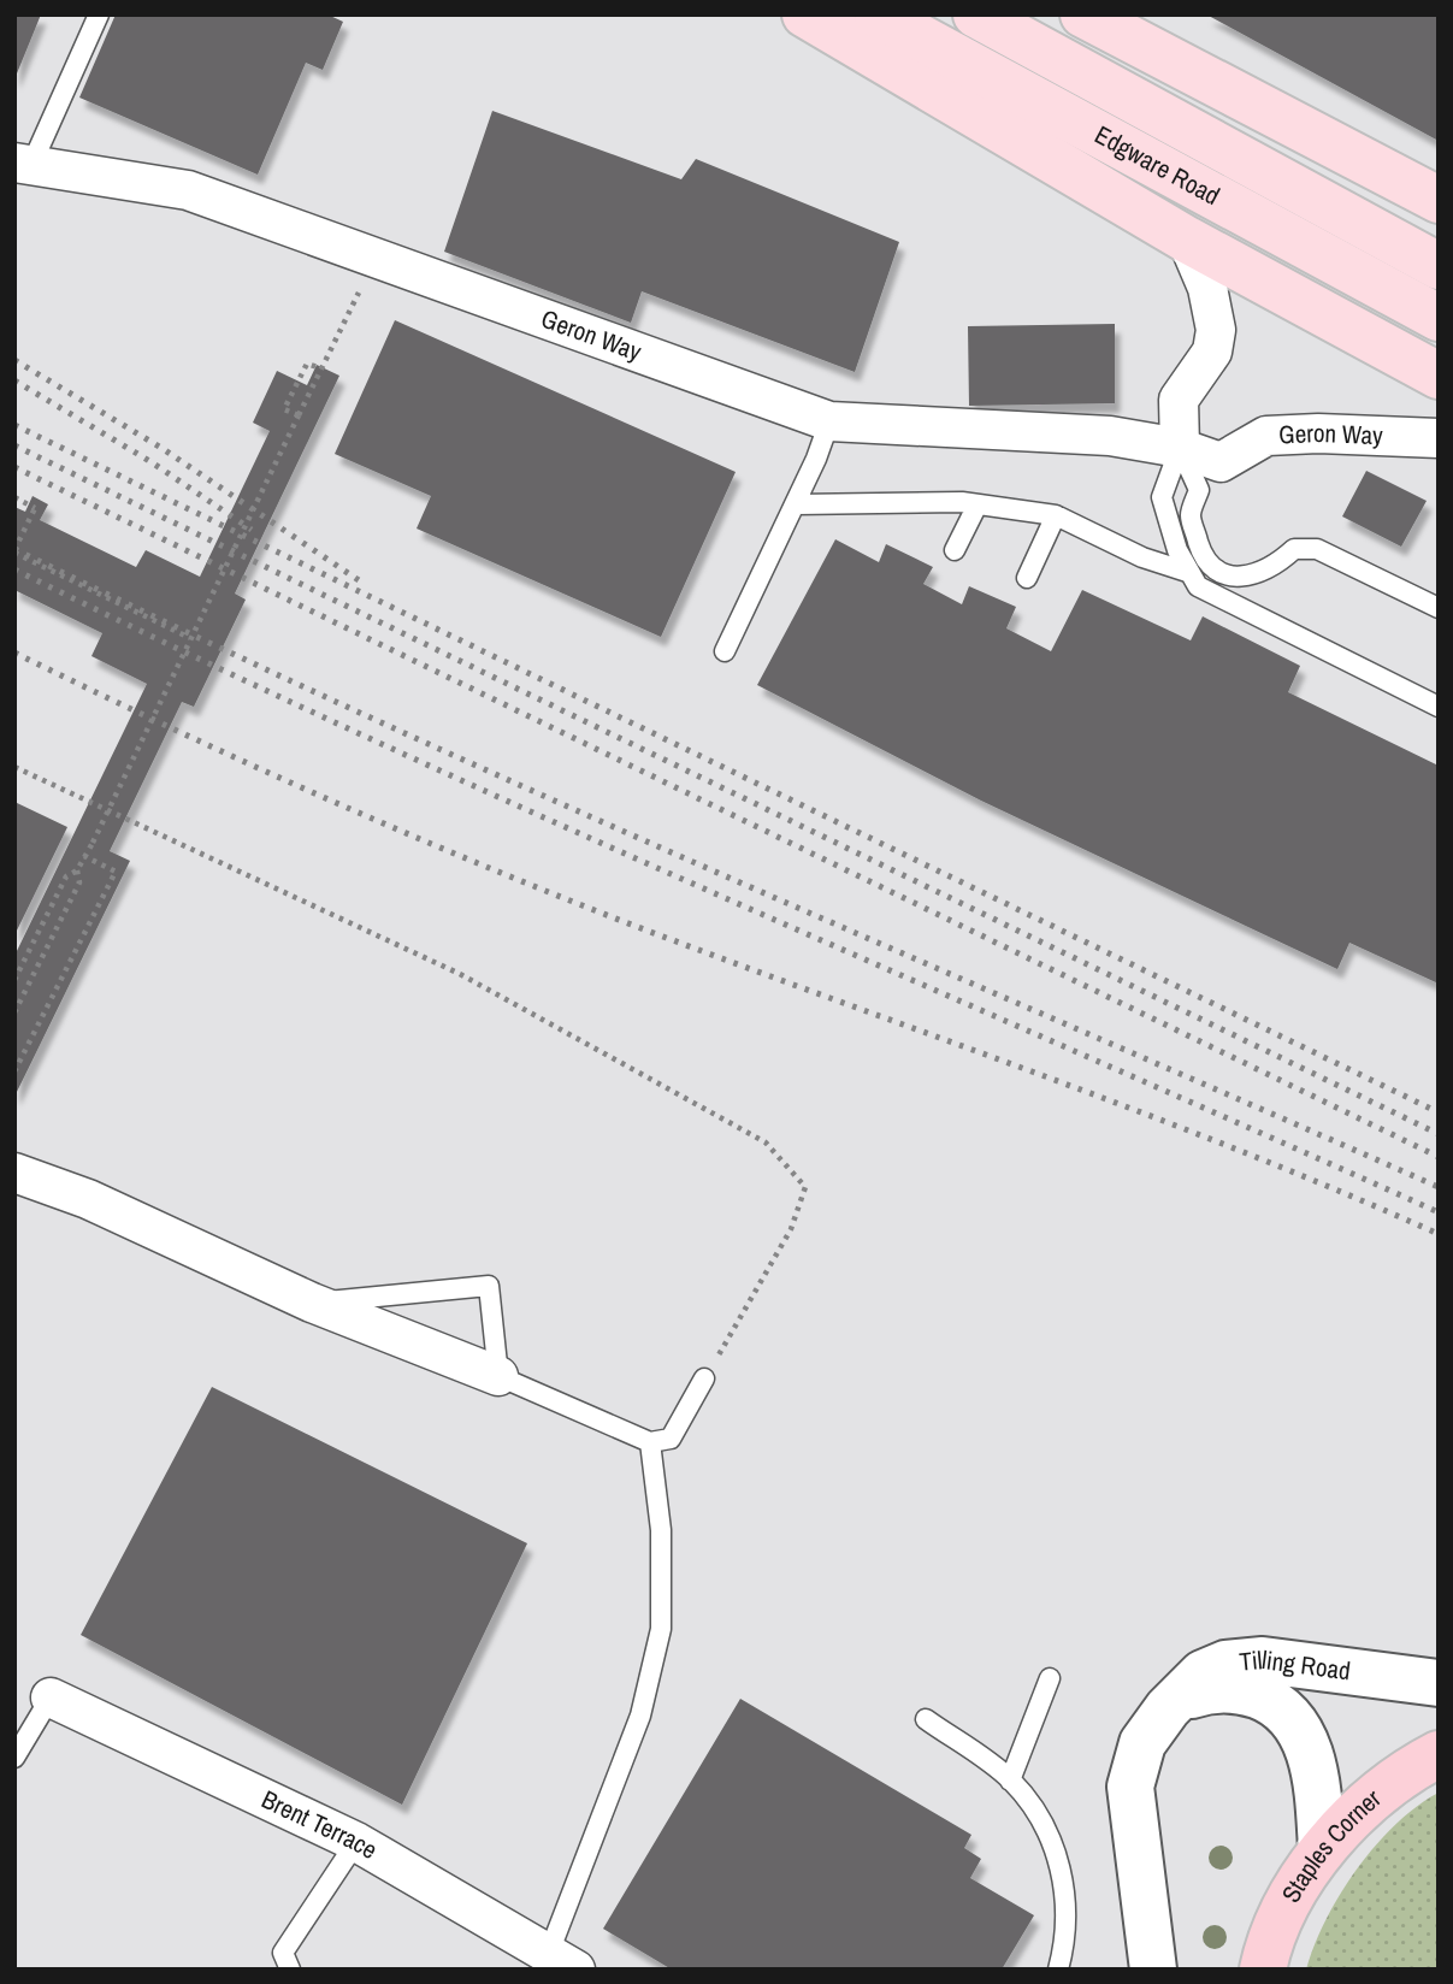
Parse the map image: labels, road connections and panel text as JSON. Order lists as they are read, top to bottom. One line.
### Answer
{"streets":{"highway":["Staples Corner"],"main road":["Edgware Road"],"street":["Geron Way","Tilling Road","Brent Terrace"]},"crossings":[["Tilling Road","Staples Corner"]]}
